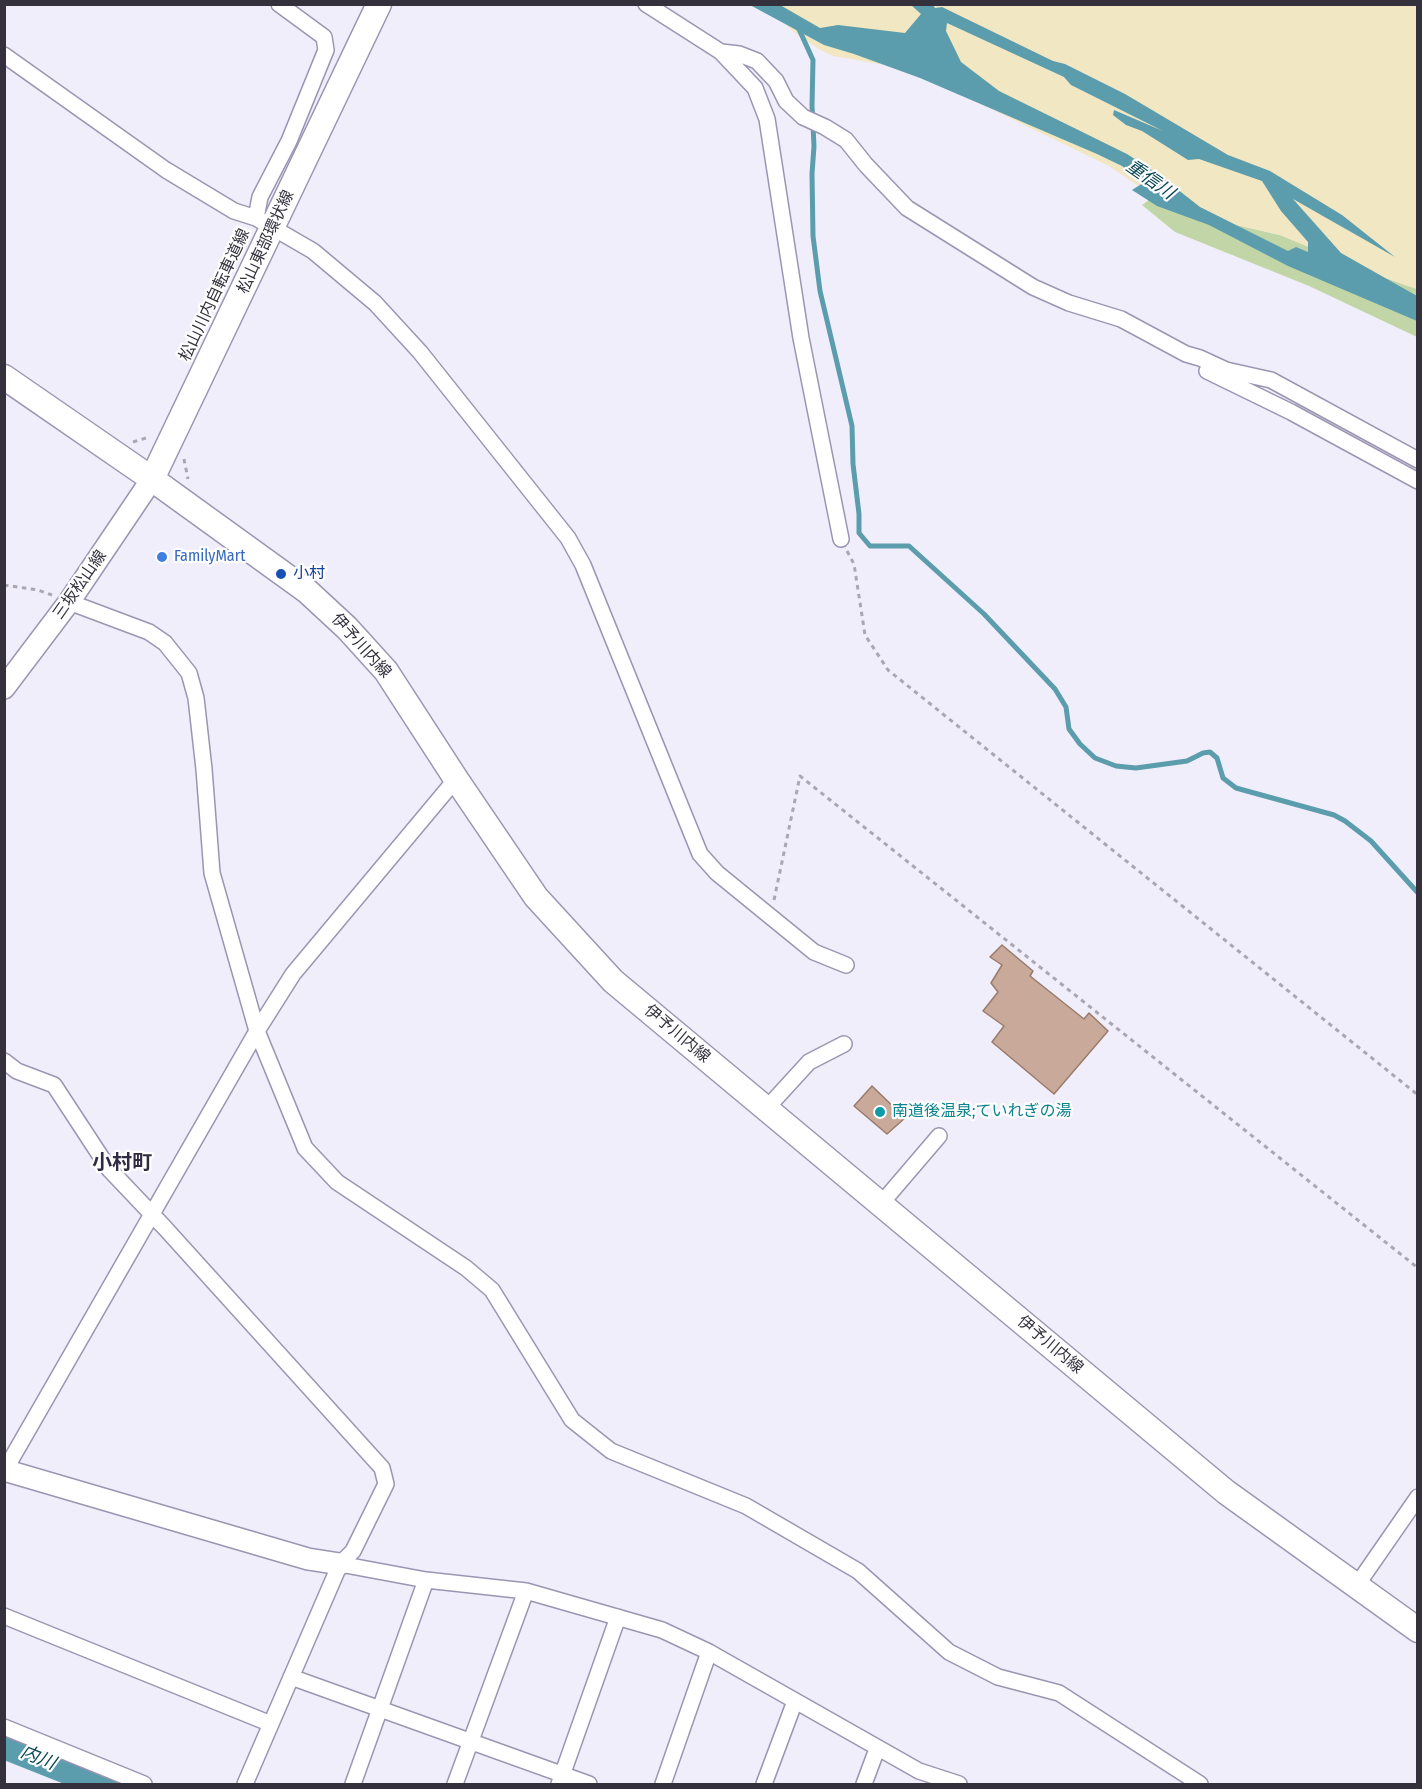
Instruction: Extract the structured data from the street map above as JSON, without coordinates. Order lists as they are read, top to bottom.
{
  "streets": {
    "main road": ["松山東部環状線", "伊予川内線"],
    "street": ["三坂松山線"]
  },
  "crossings": [
    ["松山東部環状線", "三坂松山線"],
    ["松山東部環状線", "伊予川内線"],
    ["三坂松山線", "伊予川内線"]
  ],
  "districts": ["小村町"],
  "water": ["重信川", "内川"],
  "places": ["FamilyMart", "小村", "南道後温泉;ていれぎの湯"]
}
